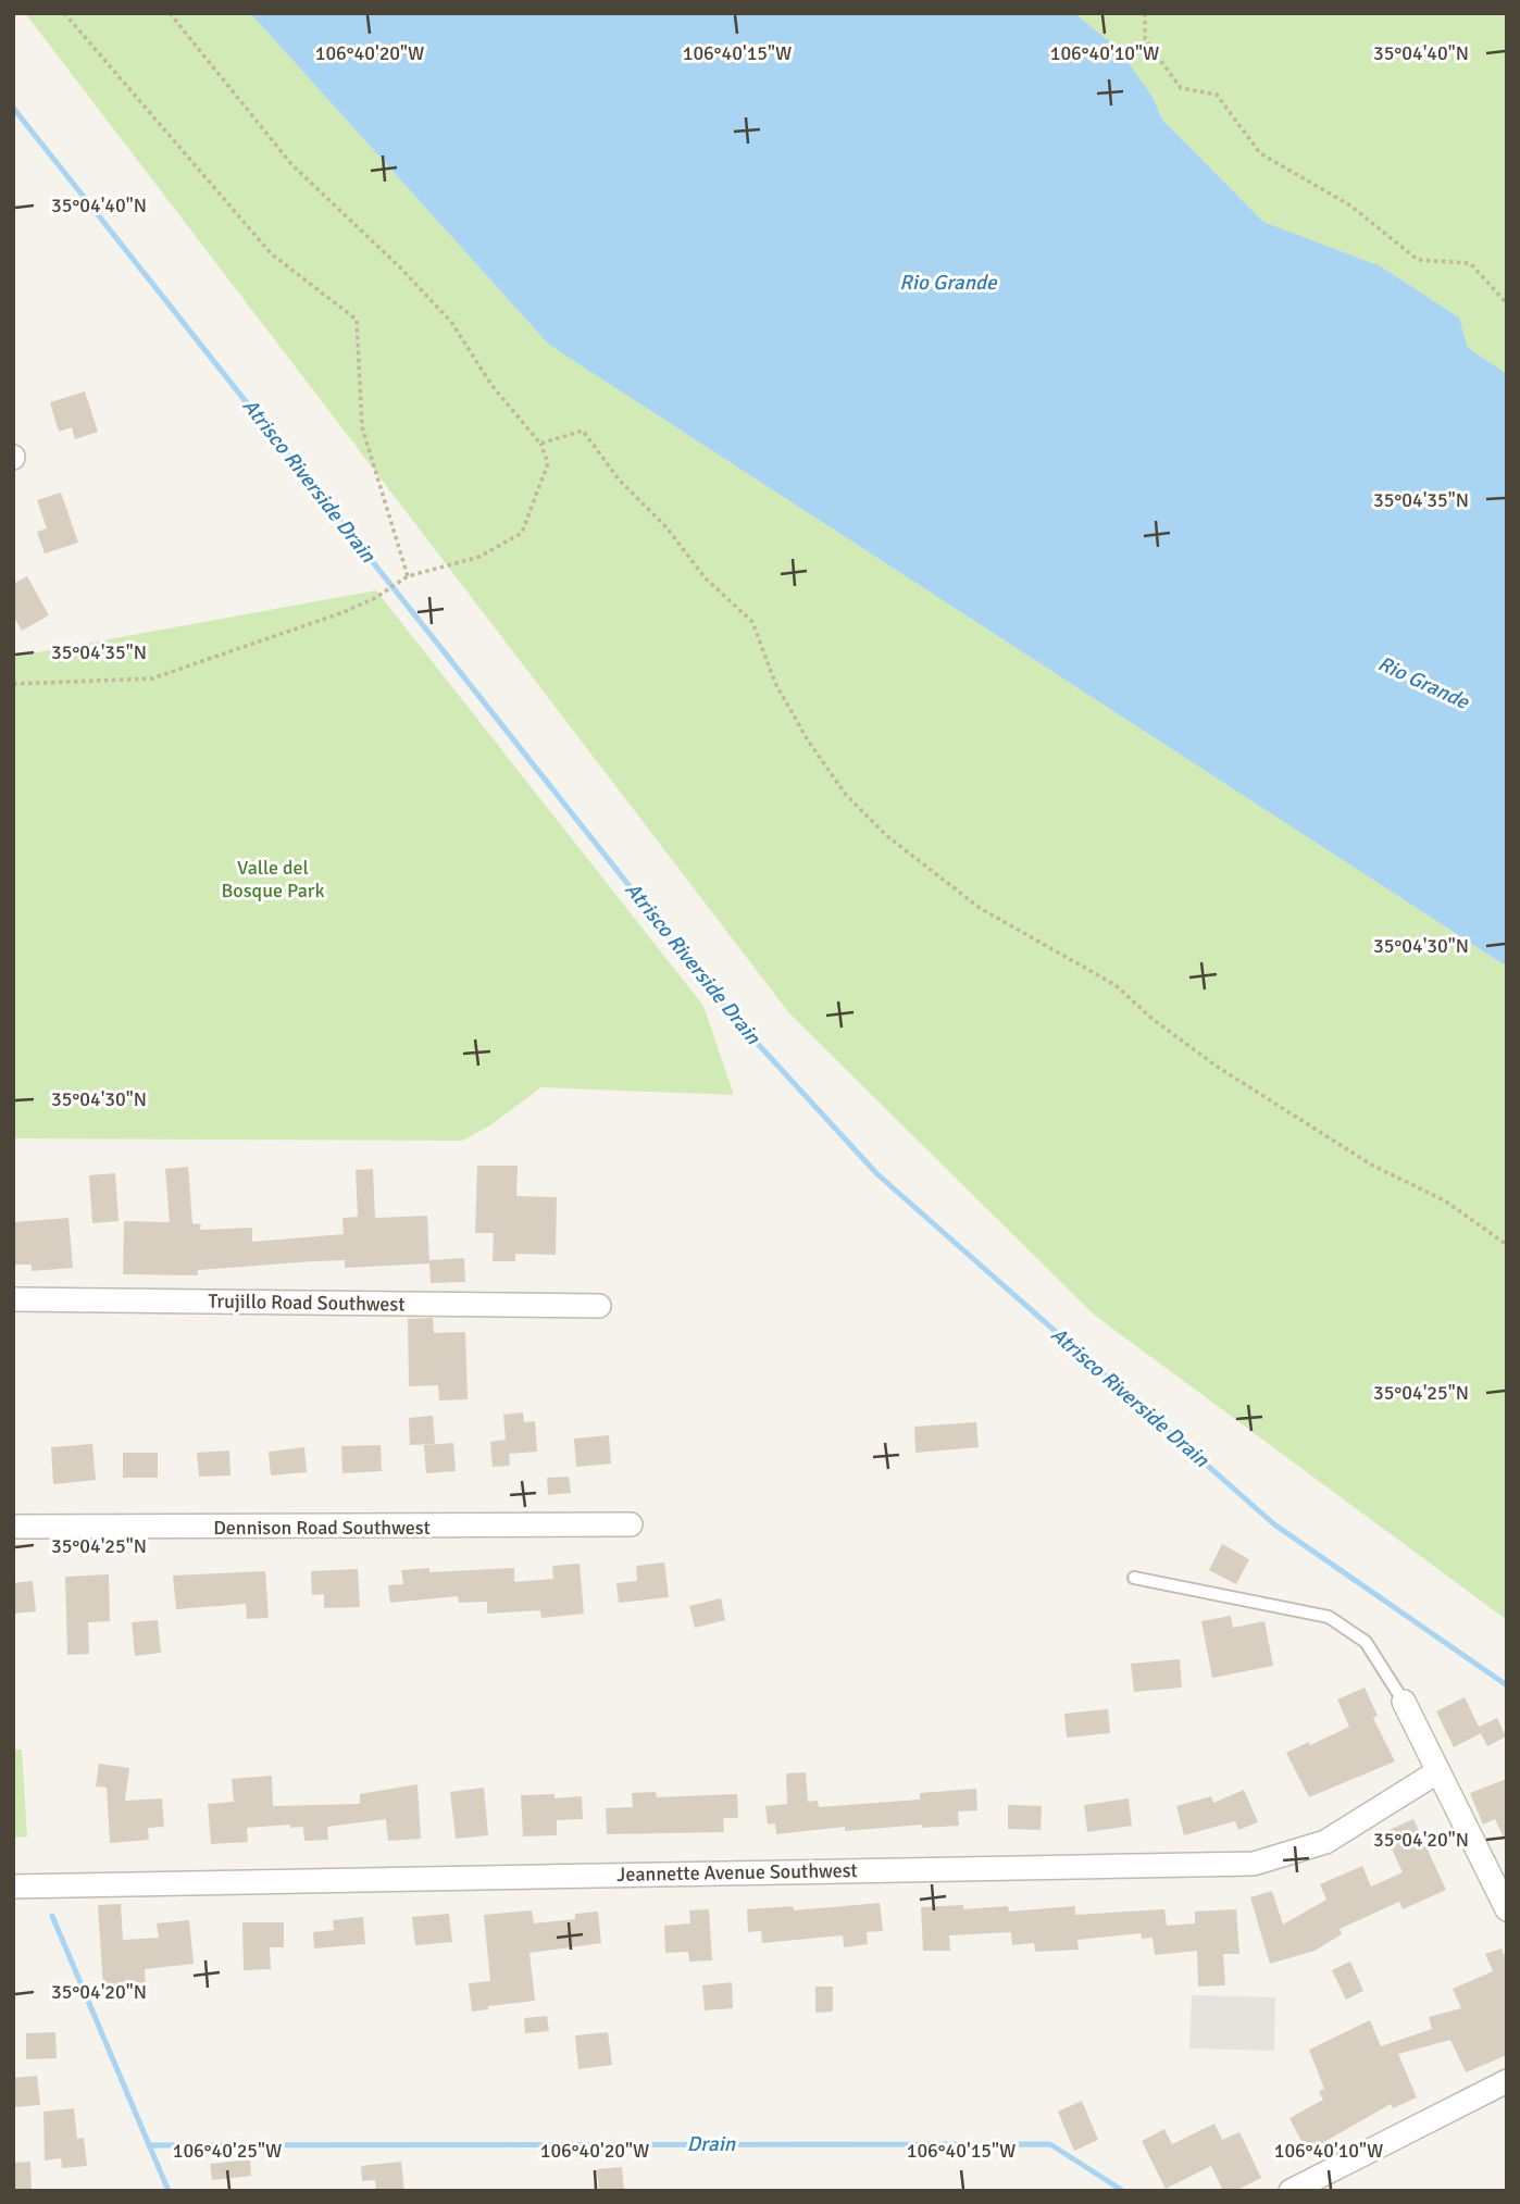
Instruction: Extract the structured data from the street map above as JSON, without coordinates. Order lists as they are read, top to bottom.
{
  "streets": {
    "street": ["Trujillo Road Southwest", "Dennison Road Southwest", "Jeannette Avenue Southwest"]
  },
  "water": ["Rio Grande", "Atrisco Riverside Drain", "Drain"],
  "parks": ["Valle del Bosque Park"],
  "coordinates": [
    "35°04'40\"N",
    "106°40'20\"W",
    "106°40'15\"W",
    "106°40'10\"W",
    "35°04'35\"N",
    "35°04'30\"N",
    "35°04'25\"N",
    "35°04'20\"N",
    "106°40'25\"W"
  ]
}
